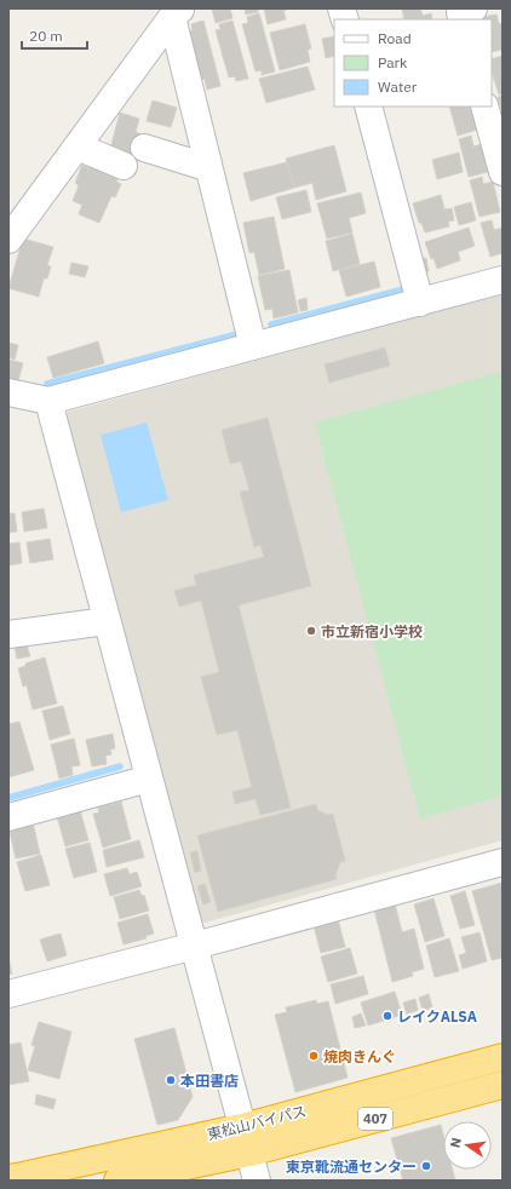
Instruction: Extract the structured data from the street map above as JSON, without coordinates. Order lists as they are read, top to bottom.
{
  "streets": {
    "highway": ["407", "東松山バイパス"]
  },
  "places": [
    "市立新宿小学校",
    "レイクALSA",
    "焼肉きんぐ",
    "本田書店",
    "東京靴流通センター"
  ],
  "legend": ["Road", "Park", "Water"],
  "scale_bar": "20 m",
  "north": "left"
}
